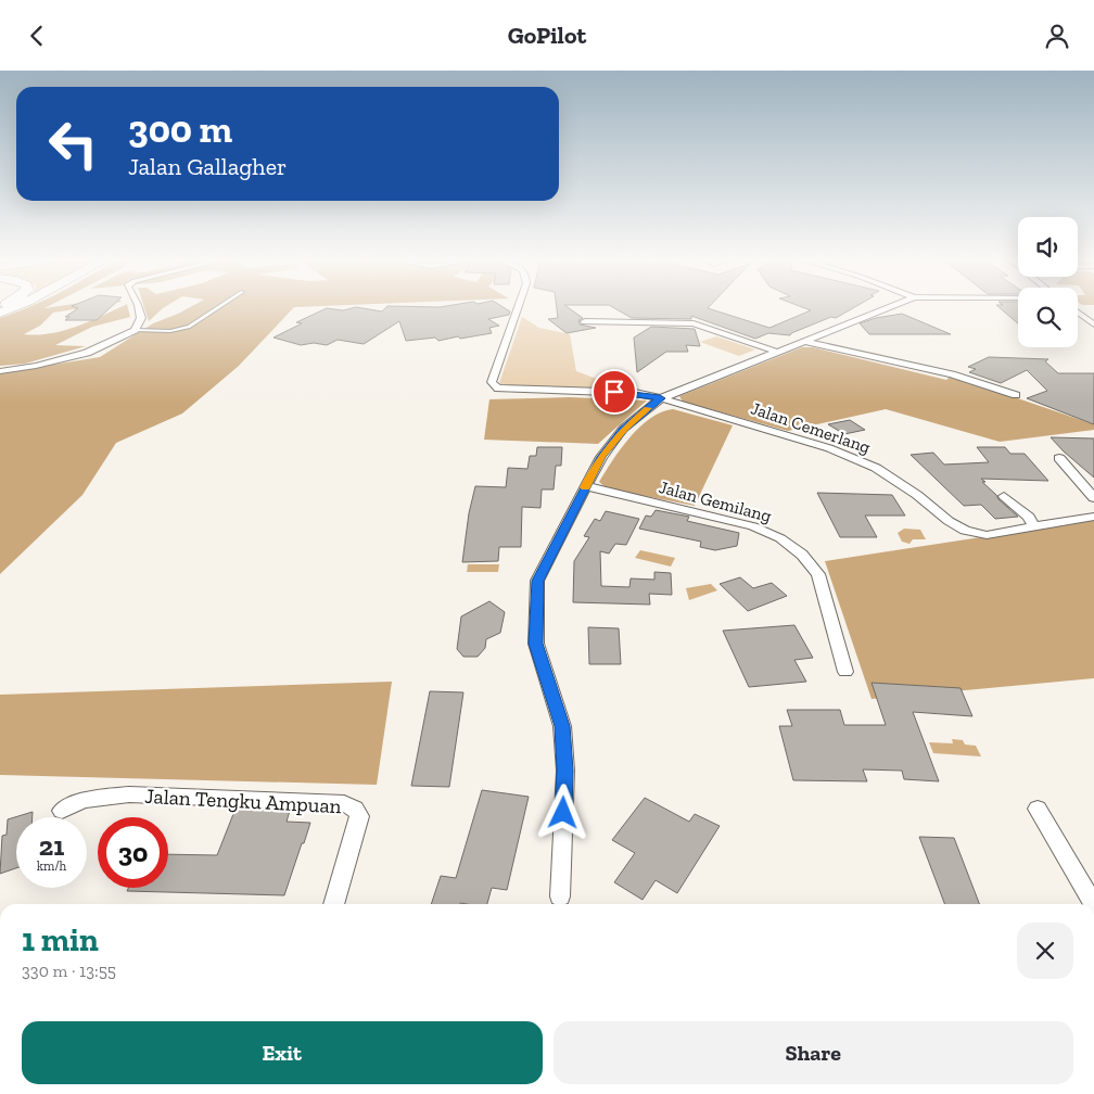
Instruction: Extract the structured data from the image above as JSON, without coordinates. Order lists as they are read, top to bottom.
{
  "streets": {
    "street": ["Jalan Cemerlang", "Jalan Gemilang", "Jalan Tengku Ampuan"]
  },
  "page": {
    "header": "GoPilot",
    "turn": ["300 m", "Jalan Gallagher"],
    "speed": "21 km/h",
    "limit": "30",
    "heading": ["1 min", "330 m · 13:55"],
    "buttons": ["Exit", "Share"]
  }
}
